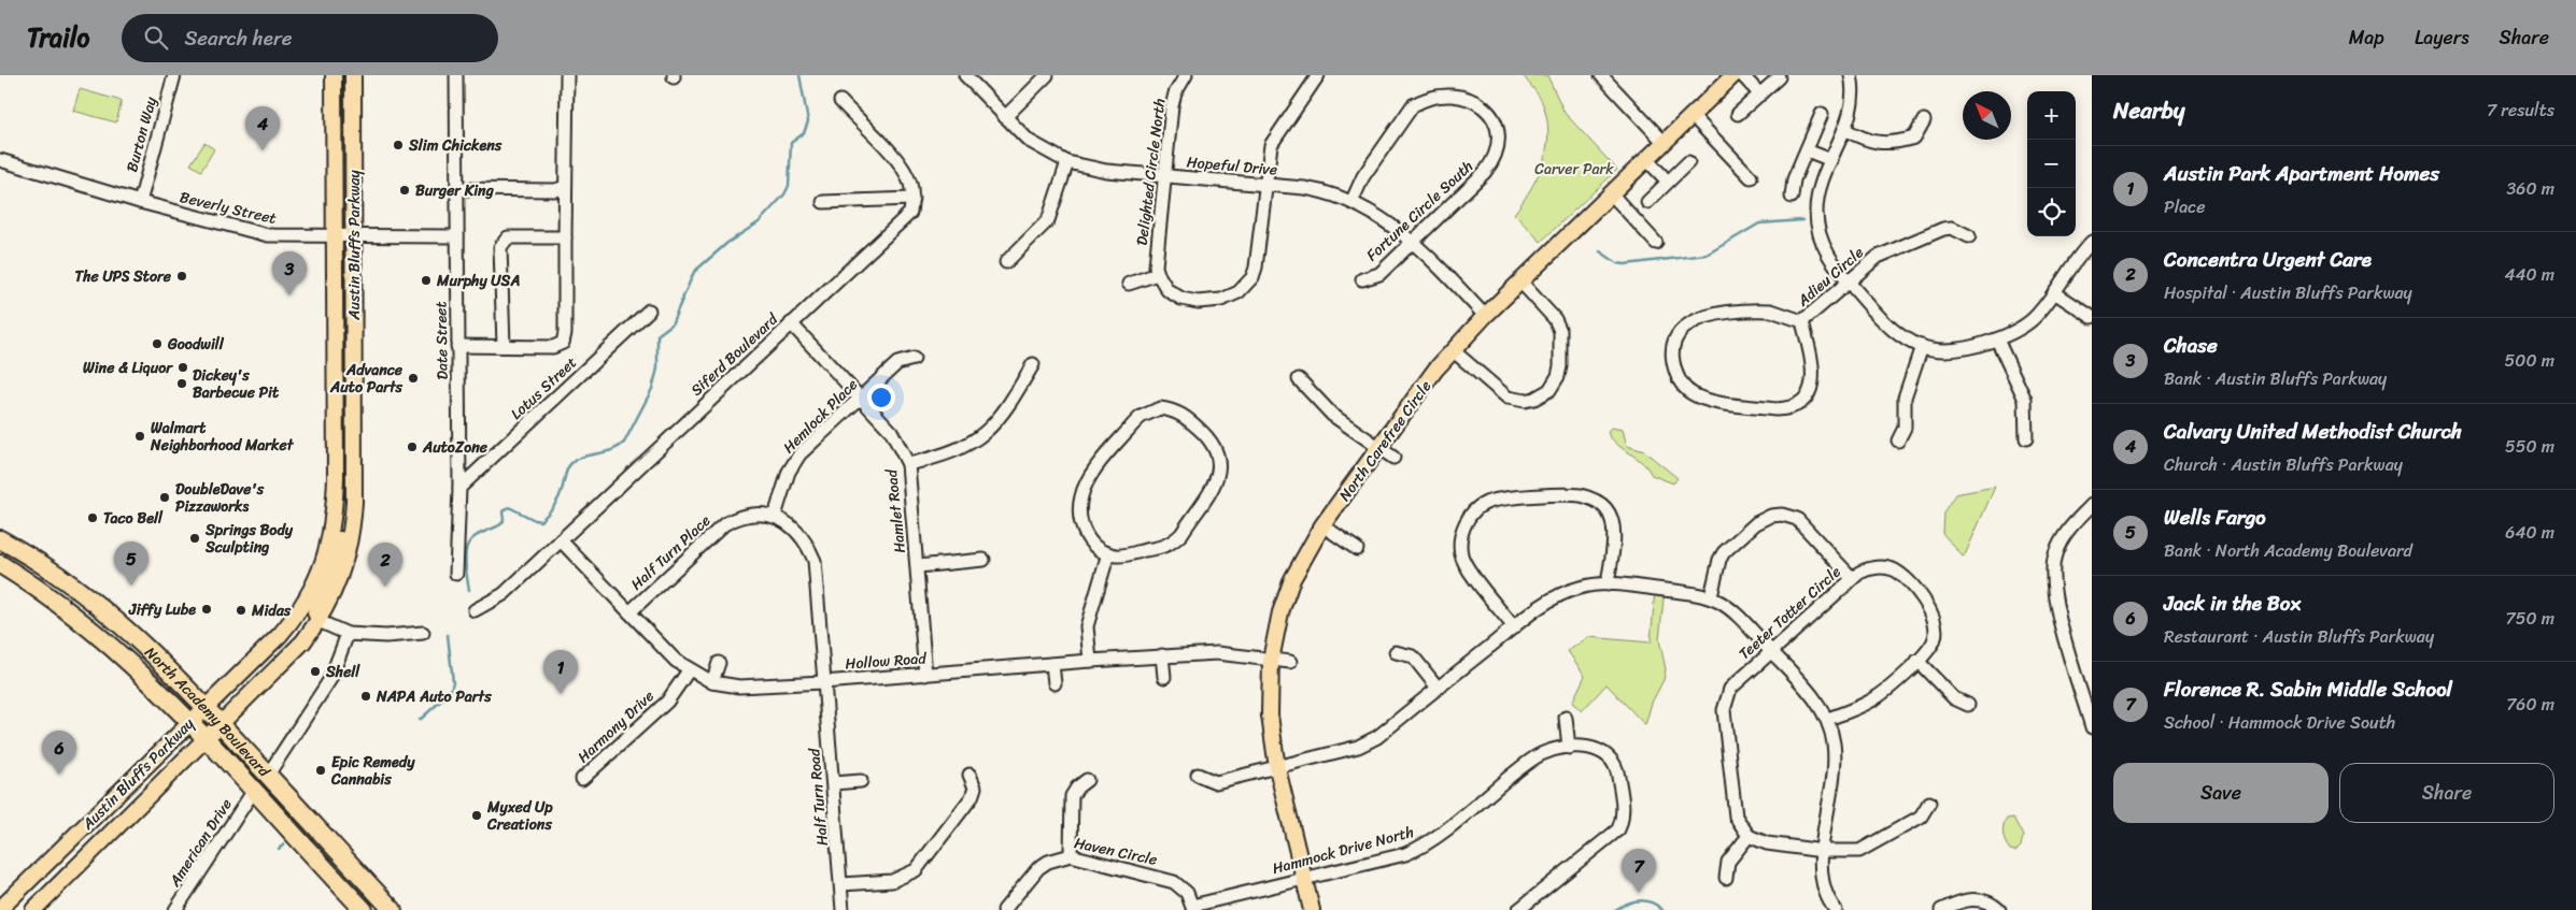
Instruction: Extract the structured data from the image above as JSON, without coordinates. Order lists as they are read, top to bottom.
{
  "streets": {
    "highway": ["North Academy Boulevard"],
    "main road": ["Austin Bluffs Parkway", "North Carefree Circle"],
    "street": [
      "Burton Way",
      "Hopeful Drive",
      "Delighted Circle North",
      "Beverly Street",
      "Fortune Circle South",
      "Adieu Circle",
      "Date Street",
      "Siferd Boulevard",
      "Lotus Street",
      "Hemlock Place",
      "Hamlet Road",
      "Half Turn Place",
      "Teeter Totter Circle",
      "Hollow Road",
      "Harmony Drive",
      "Half Turn Road",
      "American Drive",
      "Hammock Drive North",
      "Haven Circle"
    ]
  },
  "crossings": [
    ["Burton Way", "Beverly Street"],
    ["Hopeful Drive", "Delighted Circle North"],
    ["Hopeful Drive", "Fortune Circle South"],
    ["Hopeful Drive", "North Carefree Circle"],
    ["Beverly Street", "Austin Bluffs Parkway"],
    ["Beverly Street", "Date Street"],
    ["Austin Bluffs Parkway", "North Academy Boulevard"],
    ["Date Street", "Lotus Street"],
    ["Siferd Boulevard", "Hamlet Road"],
    ["Siferd Boulevard", "Hollow Road"],
    ["Hemlock Place", "Hamlet Road"],
    ["Hemlock Place", "Half Turn Place"],
    ["North Carefree Circle", "Hollow Road"],
    ["North Carefree Circle", "Hammock Drive North"],
    ["Hamlet Road", "Hollow Road"],
    ["Half Turn Place", "Hollow Road"],
    ["Hollow Road", "Harmony Drive"],
    ["Hollow Road", "Half Turn Road"],
    ["North Academy Boulevard", "American Drive"],
    ["Hammock Drive North", "Haven Circle"]
  ],
  "parks": ["Carver Park"],
  "places": [
    "Slim Chickens",
    "Burger King",
    "The UPS Store",
    "Murphy USA",
    "Goodwill",
    "Wine & Liquor",
    "Advance Auto Parts",
    "Dickey's Barbecue Pit",
    "Walmart Neighborhood Market",
    "AutoZone",
    "DoubleDave's Pizzaworks",
    "Taco Bell",
    "Springs Body Sculpting",
    "Jiffy Lube",
    "Midas",
    "Shell",
    "NAPA Auto Parts",
    "Epic Remedy Cannabis",
    "Myxed Up Creations"
  ],
  "north": "top left",
  "page": {
    "header": "Trailo",
    "search": "Search here",
    "nav": ["Map", "Layers", "Share"],
    "heading": ["Nearby", "7 results"],
    "map_buttons": ["+", "−"],
    "pins": [
      "4",
      "3",
      "5",
      "2",
      "1",
      "6",
      "7"
    ],
    "list": [
      {
        "mark": "1",
        "name": "Austin Park Apartment Homes",
        "note": "Place",
        "value": "360 m"
      },
      {
        "mark": "2",
        "name": "Concentra Urgent Care",
        "note": "Hospital · Austin Bluffs Parkway",
        "value": "440 m"
      },
      {
        "mark": "3",
        "name": "Chase",
        "note": "Bank · Austin Bluffs Parkway",
        "value": "500 m"
      },
      {
        "mark": "4",
        "name": "Calvary United Methodist Church",
        "note": "Church · Austin Bluffs Parkway",
        "value": "550 m"
      },
      {
        "mark": "5",
        "name": "Wells Fargo",
        "note": "Bank · North Academy Boulevard",
        "value": "640 m"
      },
      {
        "mark": "6",
        "name": "Jack in the Box",
        "note": "Restaurant · Austin Bluffs Parkway",
        "value": "750 m"
      },
      {
        "mark": "7",
        "name": "Florence R. Sabin Middle School",
        "note": "School · Hammock Drive South",
        "value": "760 m"
      }
    ],
    "buttons": ["Save", "Share"]
  }
}
